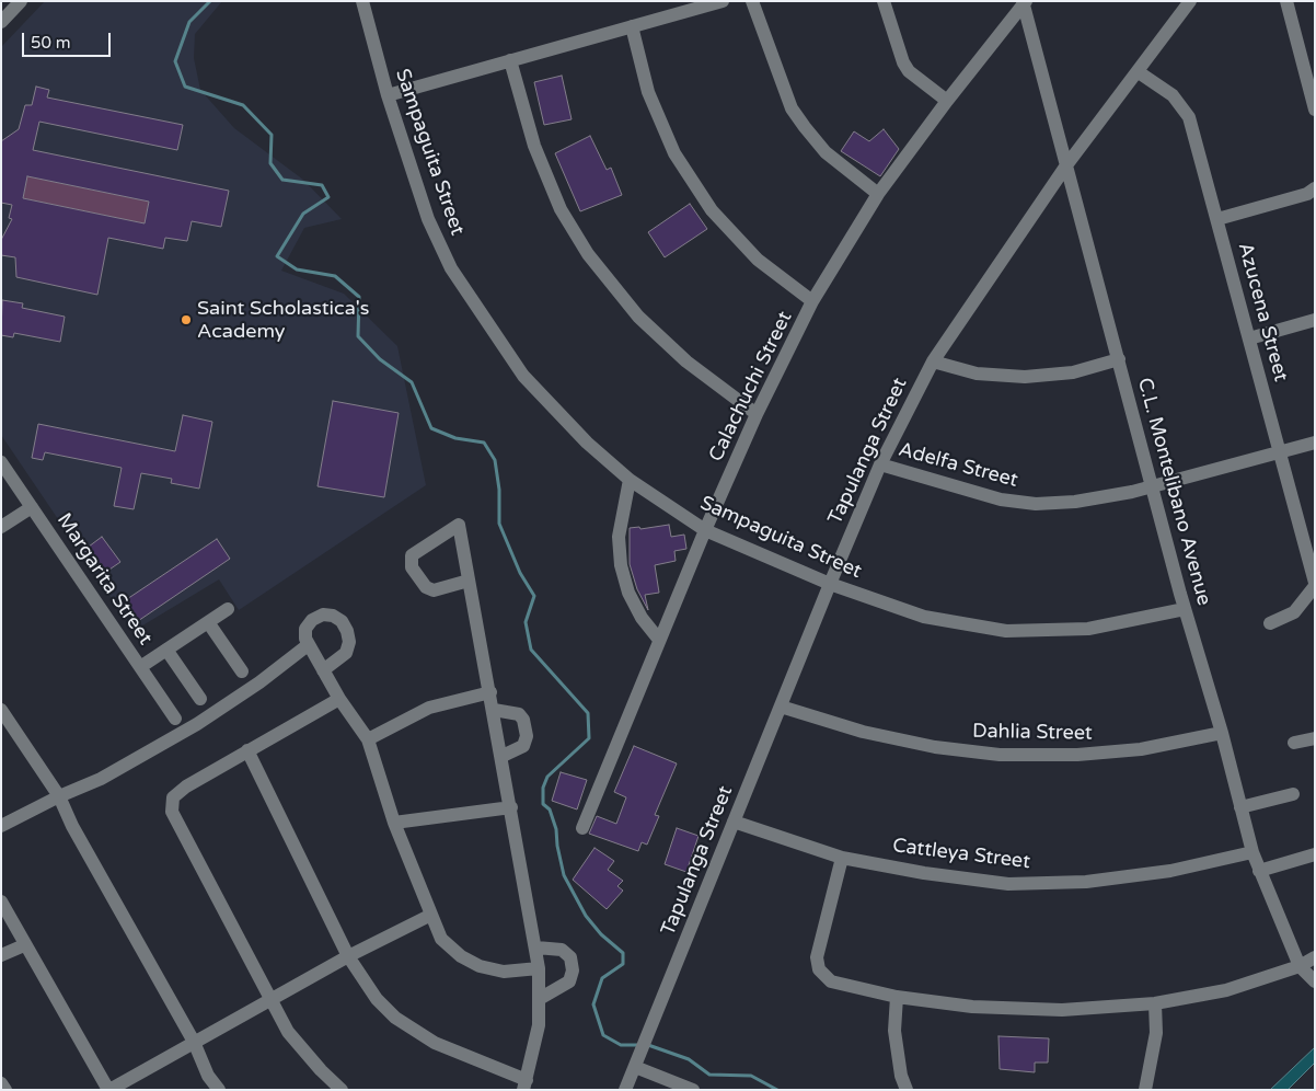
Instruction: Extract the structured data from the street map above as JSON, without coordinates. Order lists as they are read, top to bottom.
{
  "streets": {
    "street": [
      "Sampaguita Street",
      "Azucena Street",
      "Calachuchi Street",
      "Tapulanga Street",
      "Adelfa Street",
      "C.L. Montelibano Avenue",
      "Margarita Street",
      "Dahlia Street",
      "Cattleya Street"
    ]
  },
  "crossings": [
    ["Sampaguita Street", "Calachuchi Street"],
    ["Sampaguita Street", "Tapulanga Street"],
    ["Sampaguita Street", "C.L. Montelibano Avenue"],
    ["Azucena Street", "Tapulanga Street"],
    ["Azucena Street", "Adelfa Street"],
    ["Calachuchi Street", "C.L. Montelibano Avenue"],
    ["Tapulanga Street", "Adelfa Street"],
    ["Tapulanga Street", "C.L. Montelibano Avenue"],
    ["Tapulanga Street", "Dahlia Street"],
    ["Tapulanga Street", "Cattleya Street"],
    ["Adelfa Street", "C.L. Montelibano Avenue"],
    ["C.L. Montelibano Avenue", "Dahlia Street"],
    ["C.L. Montelibano Avenue", "Cattleya Street"]
  ],
  "places": ["Saint Scholastica's Academy"],
  "scale_bar": "50 m"
}
